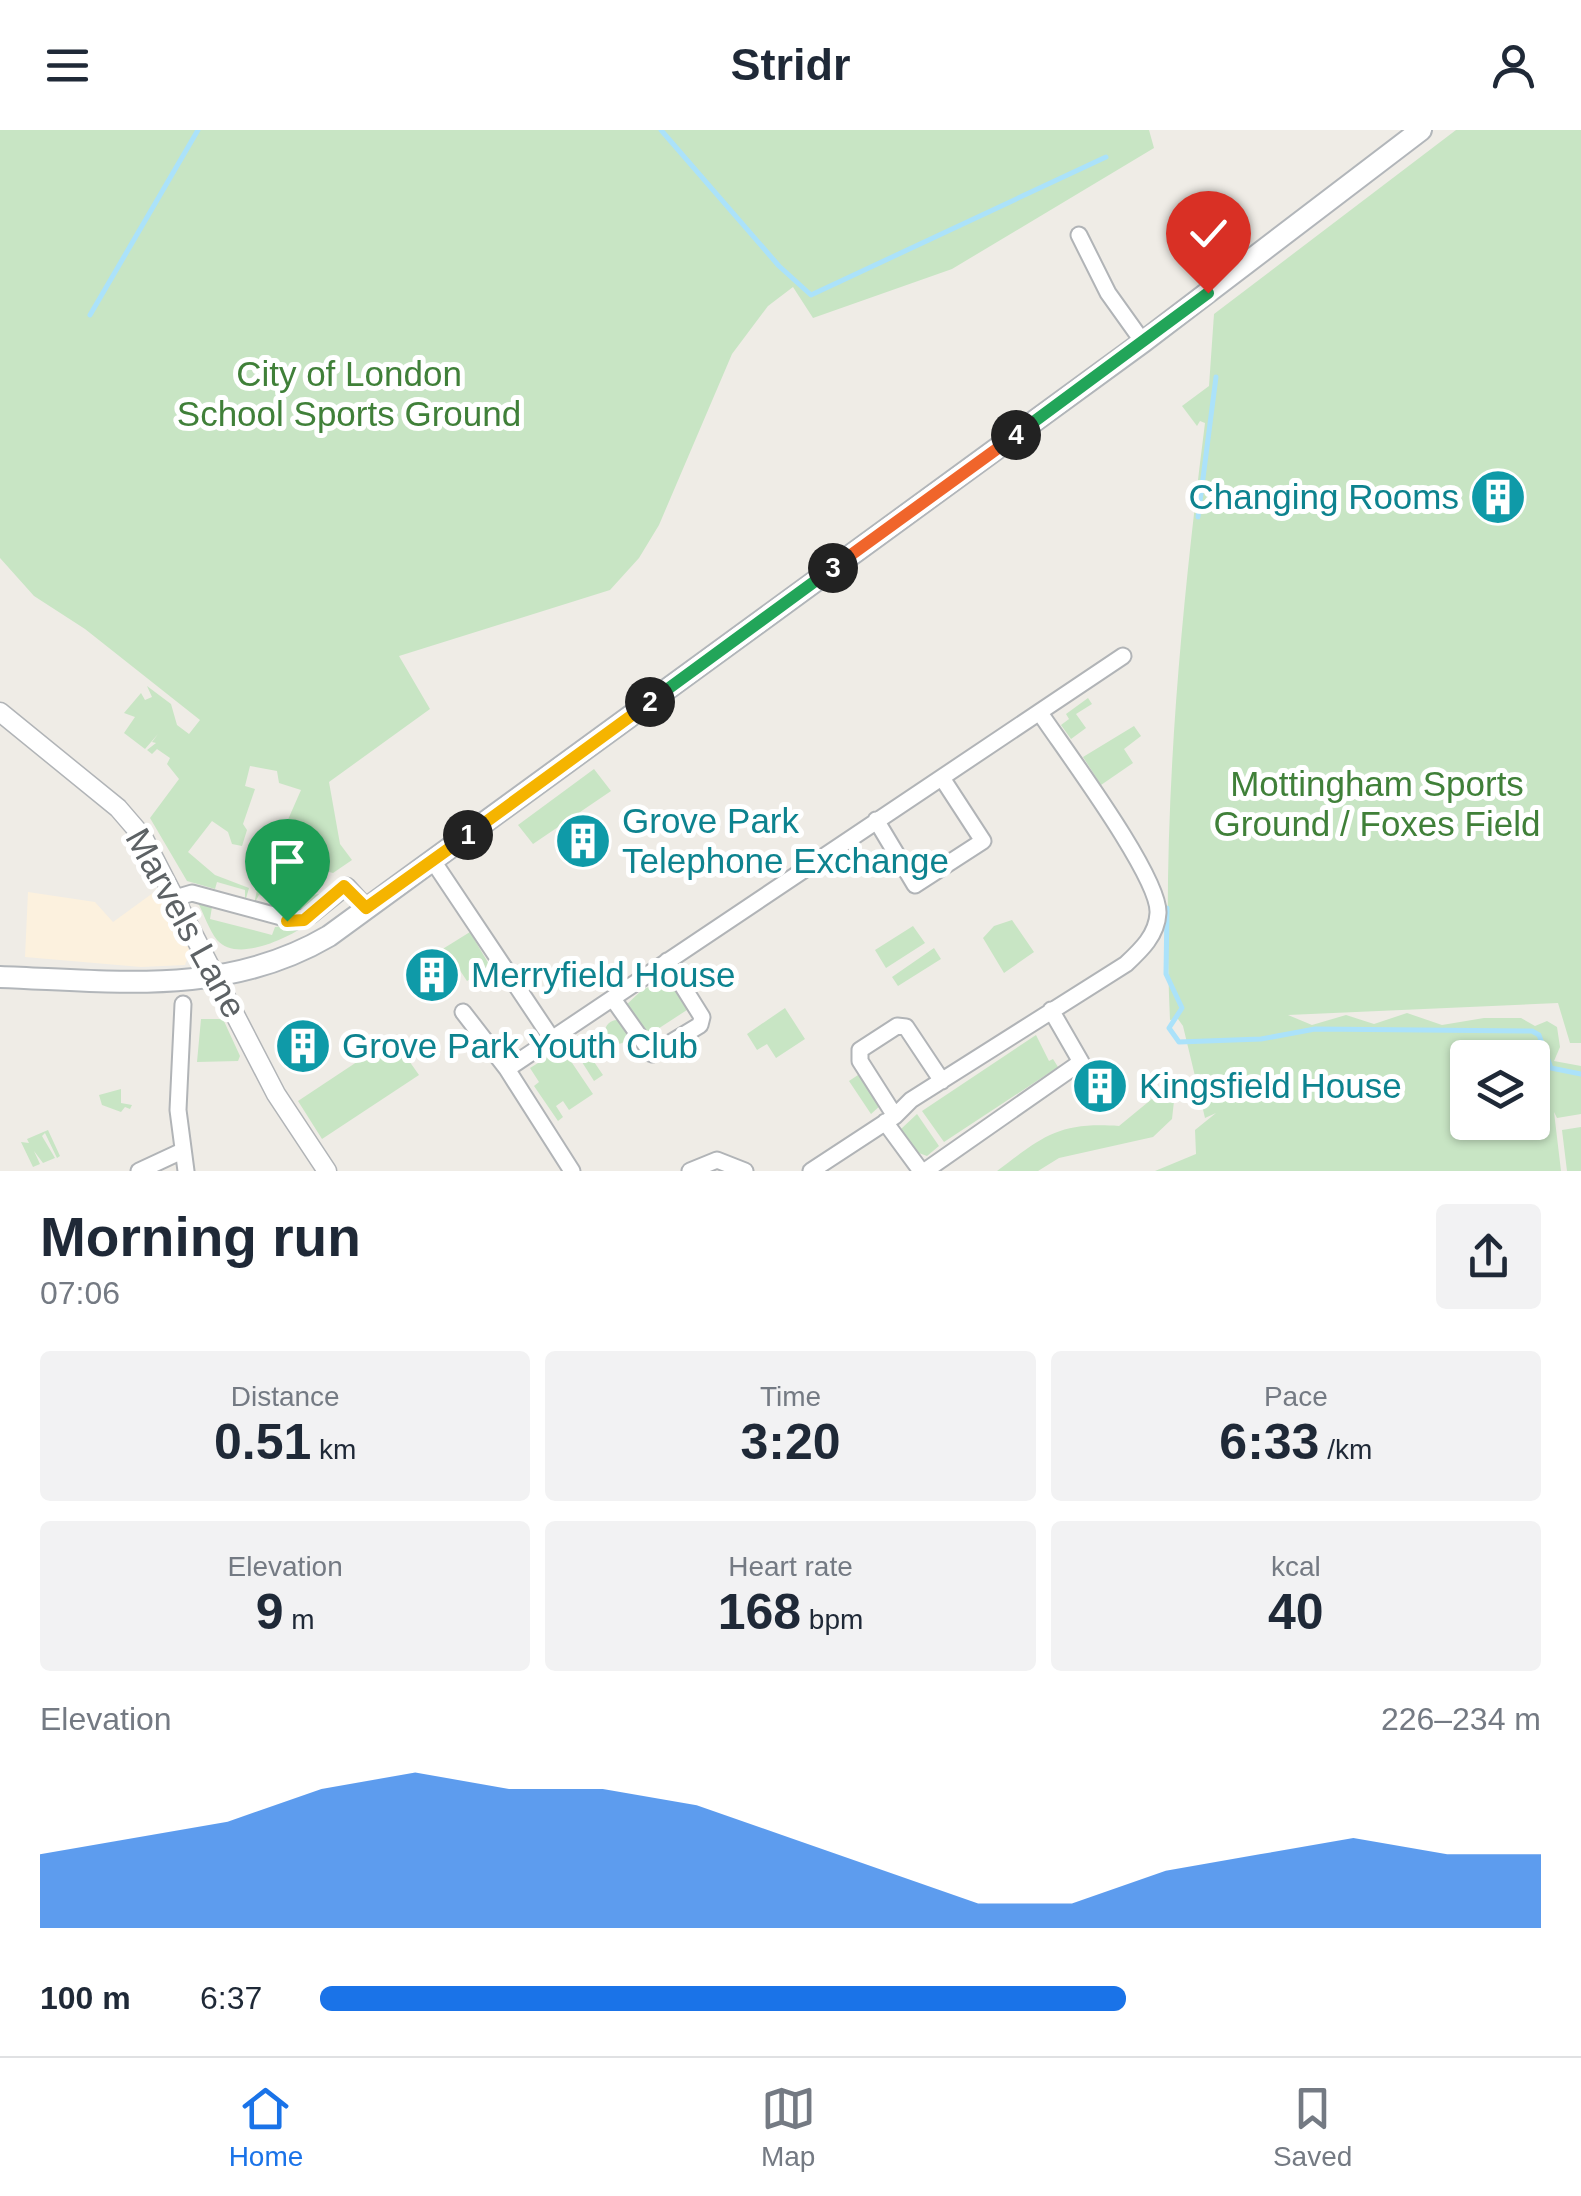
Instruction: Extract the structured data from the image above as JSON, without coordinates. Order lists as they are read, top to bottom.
{
  "streets": {
    "street": ["Marvels Lane"]
  },
  "parks": ["City of London School Sports Ground", "Mottingham Sports Ground / Foxes Field"],
  "places": {
    "building": [
      "Changing Rooms",
      "Grove Park Telephone Exchange",
      "Merryfield House",
      "Grove Park Youth Club",
      "Kingsfield House"
    ]
  },
  "page": {
    "header": "Stridr",
    "pins": [
      "4",
      "3",
      "2",
      "1"
    ],
    "heading": ["Morning run", "07:06"],
    "stats": [
      ["Distance", "0.51 km"],
      ["Time", "3:20"],
      ["Pace", "6:33 /km"],
      ["Elevation", "9 m"],
      ["Heart rate", "168 bpm"],
      ["kcal", "40"]
    ],
    "chart": ["Elevation", "226–234 m"],
    "list": [
      {
        "name": "100 m",
        "note": "6:37"
      }
    ],
    "tabs": ["Home", "Map", "Saved"]
  }
}
